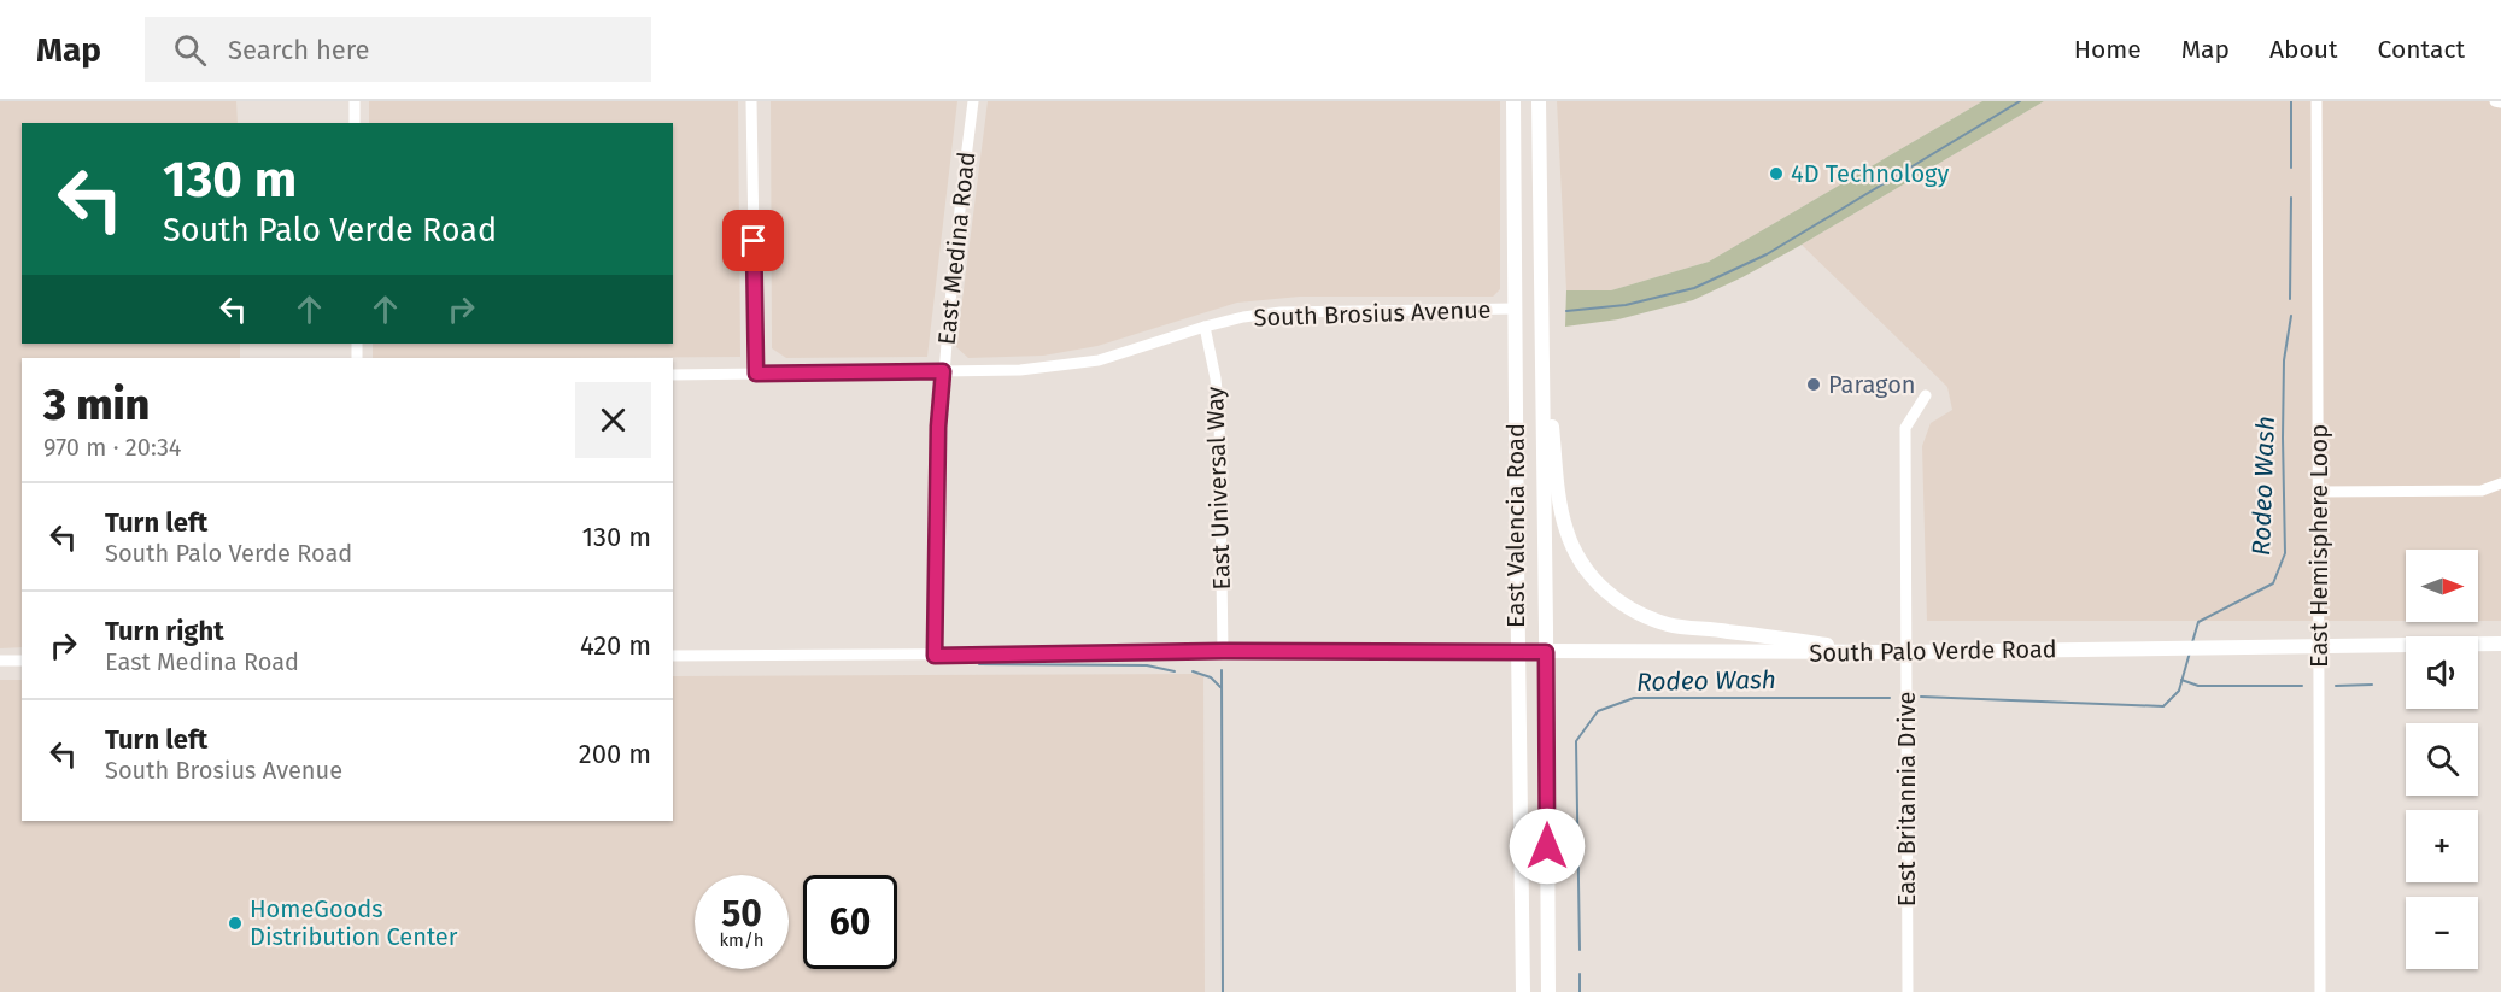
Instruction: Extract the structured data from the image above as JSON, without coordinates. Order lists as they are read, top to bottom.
{
  "streets": {
    "main road": ["East Valencia Road", "South Palo Verde Road"],
    "street": [
      "East Medina Road",
      "South Brosius Avenue",
      "East Universal Way",
      "East Hemisphere Loop",
      "East Britannia Drive"
    ]
  },
  "crossings": [
    ["East Medina Road", "South Brosius Avenue"],
    ["East Medina Road", "South Palo Verde Road"],
    ["South Brosius Avenue", "East Universal Way"],
    ["South Brosius Avenue", "East Valencia Road"],
    ["East Universal Way", "South Palo Verde Road"],
    ["East Valencia Road", "South Palo Verde Road"],
    ["East Hemisphere Loop", "South Palo Verde Road"],
    ["South Palo Verde Road", "East Britannia Drive"]
  ],
  "water": ["Rodeo Wash"],
  "places": ["4D Technology", "Paragon", "HomeGoods Distribution Center"],
  "north": "right",
  "page": {
    "header": "Map",
    "search": "Search here",
    "nav": [
      "Home",
      "Map",
      "About",
      "Contact"
    ],
    "turn": ["130 m", "South Palo Verde Road"],
    "heading": ["3 min", "970 m · 20:34"],
    "list": [
      {
        "name": "Turn left",
        "note": "South Palo Verde Road",
        "value": "130 m"
      },
      {
        "name": "Turn right",
        "note": "East Medina Road",
        "value": "420 m"
      },
      {
        "name": "Turn left",
        "note": "South Brosius Avenue",
        "value": "200 m"
      }
    ],
    "map_buttons": ["+", "−"],
    "speed": "50 km/h",
    "limit": "60"
  }
}
